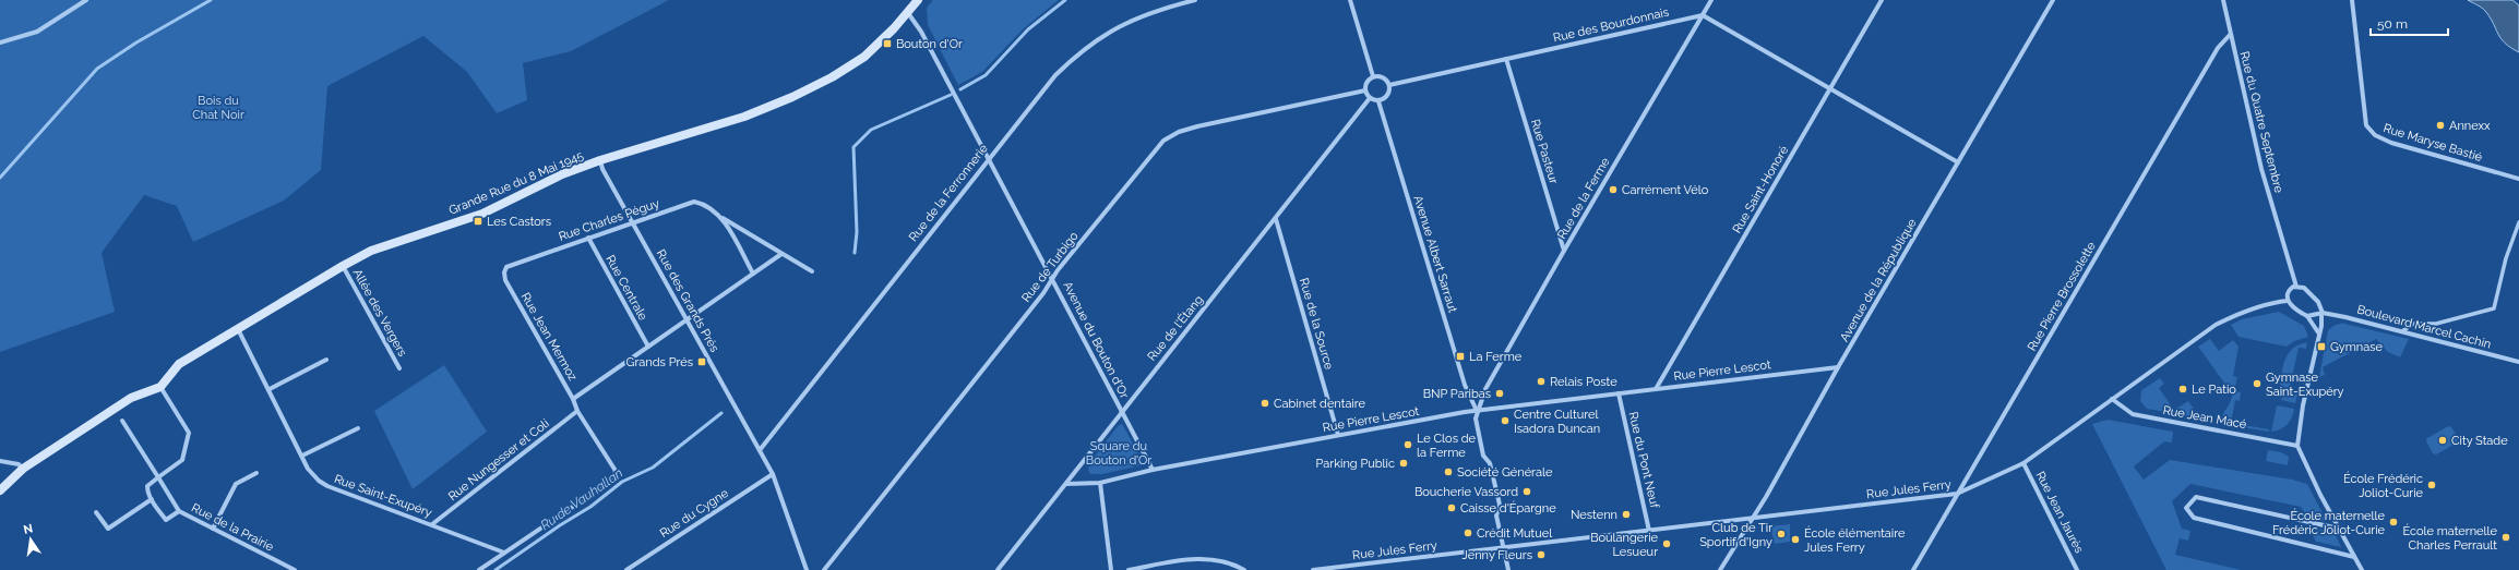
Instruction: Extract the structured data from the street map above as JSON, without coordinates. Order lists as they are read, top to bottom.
{
  "streets": {
    "main road": ["Grande Rue du 8 Mai 1945"],
    "street": [
      "Rue des Bourdonnais",
      "Rue du Quatre Septembre",
      "Rue Maryse Bastié",
      "Rue Pasteur",
      "Rue Saint-Honoré",
      "Rue de la Ferronnerie",
      "Rue de la Ferme",
      "Rue Charles Péguy",
      "Avenue Albert Sarraut",
      "Rue de Turbigo",
      "Avenue de la République",
      "Rue Centrale",
      "Rue Pierre Brossolette",
      "Rue des Grands Prés",
      "Allée des Vergers",
      "Rue de la Source",
      "Boulevard Marcel Cachin",
      "Rue de l'Étang",
      "Rue Jean Mermoz",
      "Avenue du Bouton d'Or",
      "Rue Pierre Lescot",
      "Rue Jean Macé",
      "Rue Nungesser et Coli",
      "Rue du Pont Neuf",
      "Rue Jules Ferry",
      "Rue Saint-Exupéry",
      "Rue Jean Jaurès",
      "Rue du Cygne",
      "Rue de la Prairie"
    ]
  },
  "crossings": [
    ["Rue des Bourdonnais", "Rue Pasteur"],
    ["Rue des Bourdonnais", "Rue de la Ferme"],
    ["Rue des Bourdonnais", "Avenue Albert Sarraut"],
    ["Rue des Bourdonnais", "Rue de Turbigo"],
    ["Rue des Bourdonnais", "Rue de l'Étang"],
    ["Rue du Quatre Septembre", "Rue Pierre Brossolette"],
    ["Rue Pasteur", "Rue de la Ferme"],
    ["Grande Rue du 8 Mai 1945", "Rue des Grands Prés"],
    ["Grande Rue du 8 Mai 1945", "Allée des Vergers"],
    ["Grande Rue du 8 Mai 1945", "Avenue du Bouton d'Or"],
    ["Grande Rue du 8 Mai 1945", "Rue Saint-Exupéry"],
    ["Rue Saint-Honoré", "Rue Pierre Lescot"],
    ["Rue de la Ferronnerie", "Rue des Grands Prés"],
    ["Rue de la Ferronnerie", "Avenue du Bouton d'Or"],
    ["Rue de la Ferme", "Avenue Albert Sarraut"],
    ["Rue de la Ferme", "Rue Pierre Lescot"],
    ["Rue Charles Péguy", "Rue Centrale"],
    ["Rue Charles Péguy", "Rue des Grands Prés"],
    ["Rue Charles Péguy", "Rue Jean Mermoz"],
    ["Avenue Albert Sarraut", "Rue de Turbigo"],
    ["Avenue Albert Sarraut", "Rue de l'Étang"],
    ["Avenue Albert Sarraut", "Rue Pierre Lescot"],
    ["Rue de Turbigo", "Rue de l'Étang"],
    ["Rue de Turbigo", "Avenue du Bouton d'Or"],
    ["Avenue de la République", "Rue Pierre Lescot"],
    ["Avenue de la République", "Rue Jules Ferry"],
    ["Rue Pierre Brossolette", "Rue Jules Ferry"],
    ["Rue des Grands Prés", "Rue du Cygne"],
    ["Rue de la Source", "Rue de l'Étang"],
    ["Rue de la Source", "Rue Pierre Lescot"],
    ["Rue de l'Étang", "Avenue du Bouton d'Or"],
    ["Rue de l'Étang", "Rue Pierre Lescot"],
    ["Rue Jean Mermoz", "Rue Nungesser et Coli"],
    ["Rue Jean Mermoz", "Rue Saint-Exupéry"],
    ["Avenue du Bouton d'Or", "Rue Pierre Lescot"],
    ["Rue Pierre Lescot", "Rue du Pont Neuf"],
    ["Rue Jean Macé", "Rue Jules Ferry"],
    ["Rue Nungesser et Coli", "Rue Saint-Exupéry"],
    ["Rue du Pont Neuf", "Rue Jules Ferry"],
    ["Rue Jules Ferry", "Rue Jean Jaurès"]
  ],
  "water": ["Ru de Vauhallan"],
  "parks": ["Bois du Chat Noir", "Square du Bouton d’Or"],
  "places": {
    "transit": [
      "Bouton d'Or",
      "Les Castors",
      "Gymnase",
      "La Ferme",
      "Grands Prés"
    ],
    "other": [
      "Annexx",
      "Carrément Vélo",
      "Relais Poste",
      "Gymnase Saint-Exupéry",
      "Le Patio",
      "BNP Paribas",
      "Cabinet dentaire",
      "Centre Culturel Isadora Duncan",
      "City Stade",
      "Le Clos de la Ferme",
      "Parking Public",
      "Société Générale",
      "École Frédéric Joliot-Curie",
      "Boucherie Vassord",
      "Caisse d'Épargne",
      "Nestenn",
      "École maternelle Frédéric Joliot-Curie",
      "Crédit Mutuel",
      "Club de Tir Sportif d'Igny",
      "École maternelle Charles Perrault",
      "École élémentaire Jules Ferry",
      "Boulangerie Lesueur",
      "Jenny Fleurs"
    ]
  },
  "scale_bar": "50 m",
  "north": "top"
}
